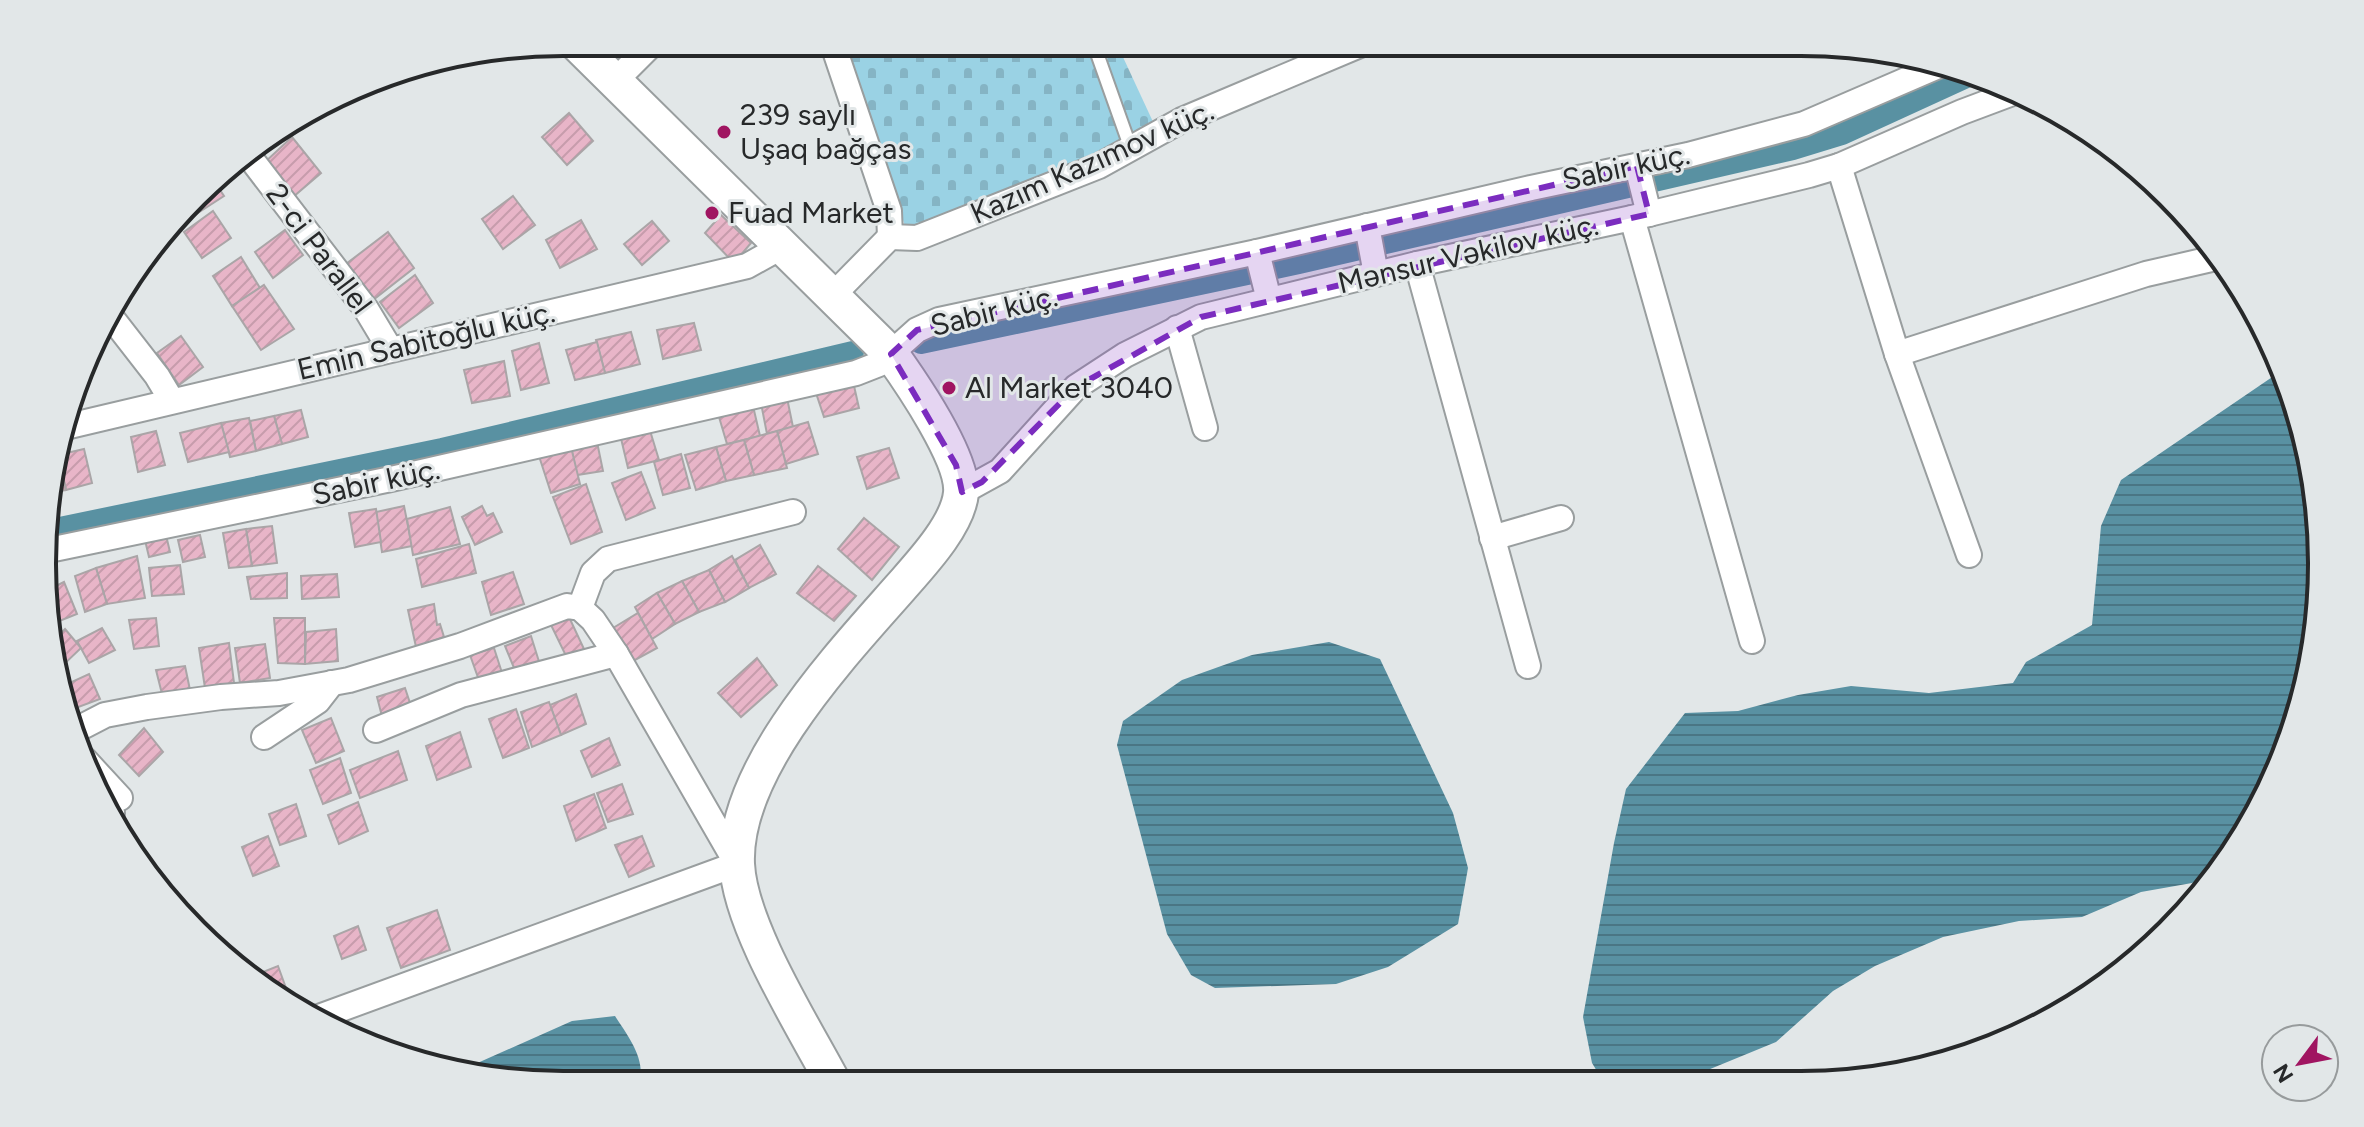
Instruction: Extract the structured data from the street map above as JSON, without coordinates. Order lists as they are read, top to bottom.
{
  "streets": {
    "street": [
      "Kazım Kazımov küç.",
      "Sabir küç.",
      "2-ci Parallel",
      "Mənsur Vəkilov küç.",
      "Emin Sabitoğlu küç."
    ]
  },
  "crossings": [
    ["2-ci Parallel", "Emin Sabitoğlu küç."]
  ],
  "places": ["239 saylı Uşaq bağças", "Fuad Market", "Al Market 3040"],
  "north": "bottom left"
}
